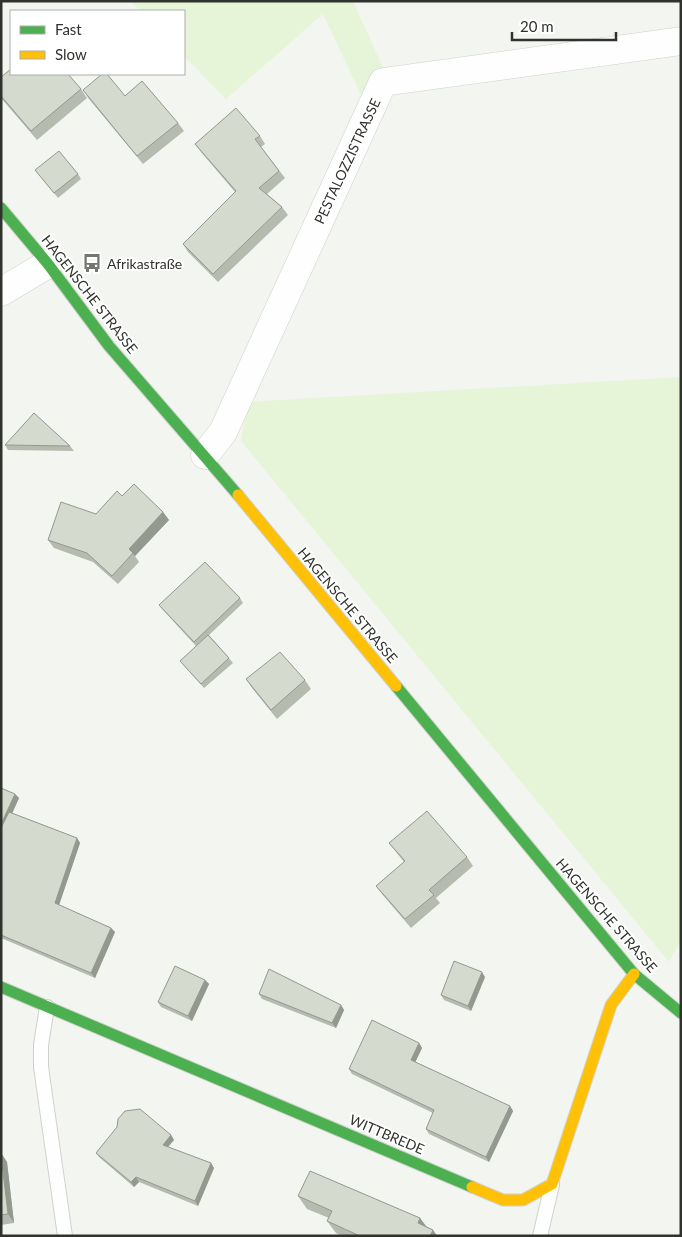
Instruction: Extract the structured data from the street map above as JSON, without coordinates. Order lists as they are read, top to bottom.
{
  "streets": {
    "street": ["PESTALOZZISTRASSE", "HAGENSCHE STRASSE", "WITTBREDE"]
  },
  "crossings": [
    ["PESTALOZZISTRASSE", "HAGENSCHE STRASSE"]
  ],
  "places": {
    "bus stop": ["Afrikastraße"]
  },
  "legend": ["Fast", "Slow"],
  "scale_bar": "20 m"
}
